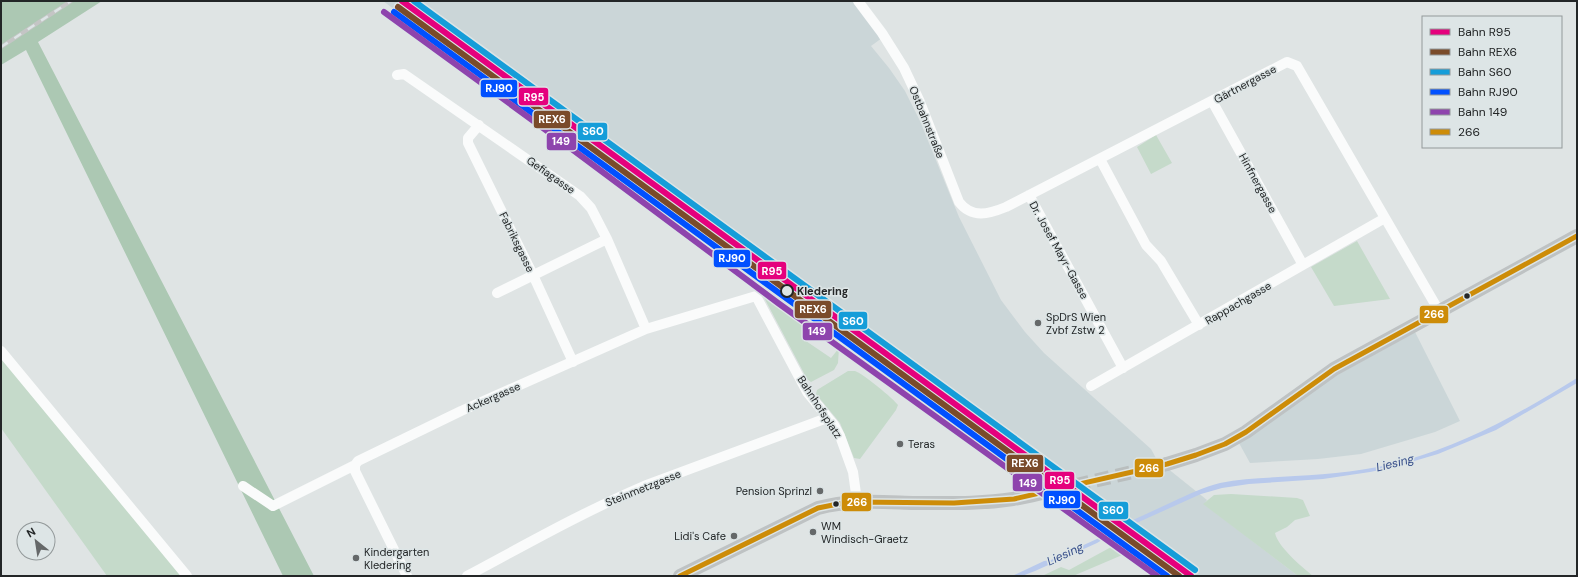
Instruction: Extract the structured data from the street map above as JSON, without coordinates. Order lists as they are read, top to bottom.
{
  "streets": {
    "street": [
      "Gärtnergasse",
      "Ostbahnstraße",
      "Gefiagasse",
      "Hinfnergasse",
      "Fabriksgasse",
      "Dr. Josef Mayr-Gasse",
      "Rappachgasse",
      "Ackergasse",
      "Bahnhofsplatz",
      "Steinmetzgasse"
    ]
  },
  "crossings": [
    ["Gärtnergasse", "Ostbahnstraße"],
    ["Gärtnergasse", "Hinfnergasse"],
    ["Gärtnergasse", "Dr. Josef Mayr-Gasse"],
    ["Gärtnergasse", "Rappachgasse"],
    ["Gefiagasse", "Fabriksgasse"],
    ["Gefiagasse", "Ackergasse"],
    ["Hinfnergasse", "Rappachgasse"],
    ["Fabriksgasse", "Ackergasse"],
    ["Dr. Josef Mayr-Gasse", "Rappachgasse"],
    ["Ackergasse", "Bahnhofsplatz"],
    ["Bahnhofsplatz", "Steinmetzgasse"]
  ],
  "water": ["Liesing"],
  "places": [
    "Kledering",
    "SpDrS Wien Zvbf Zstw 2",
    "Teras",
    "Pension Sprinzl",
    "WM Windisch-Graetz",
    "Lidi's Cafe",
    "Kindergarten Kledering"
  ],
  "lines": [
    "rail line R95",
    "rail line S60",
    "rail line REX6",
    "rail line RJ90",
    "rail line 149",
    "transit line 266"
  ],
  "legend": [
    "Bahn R95",
    "Bahn REX6",
    "Bahn S60",
    "Bahn RJ90",
    "Bahn 149",
    "266"
  ],
  "north": "top left"
}
